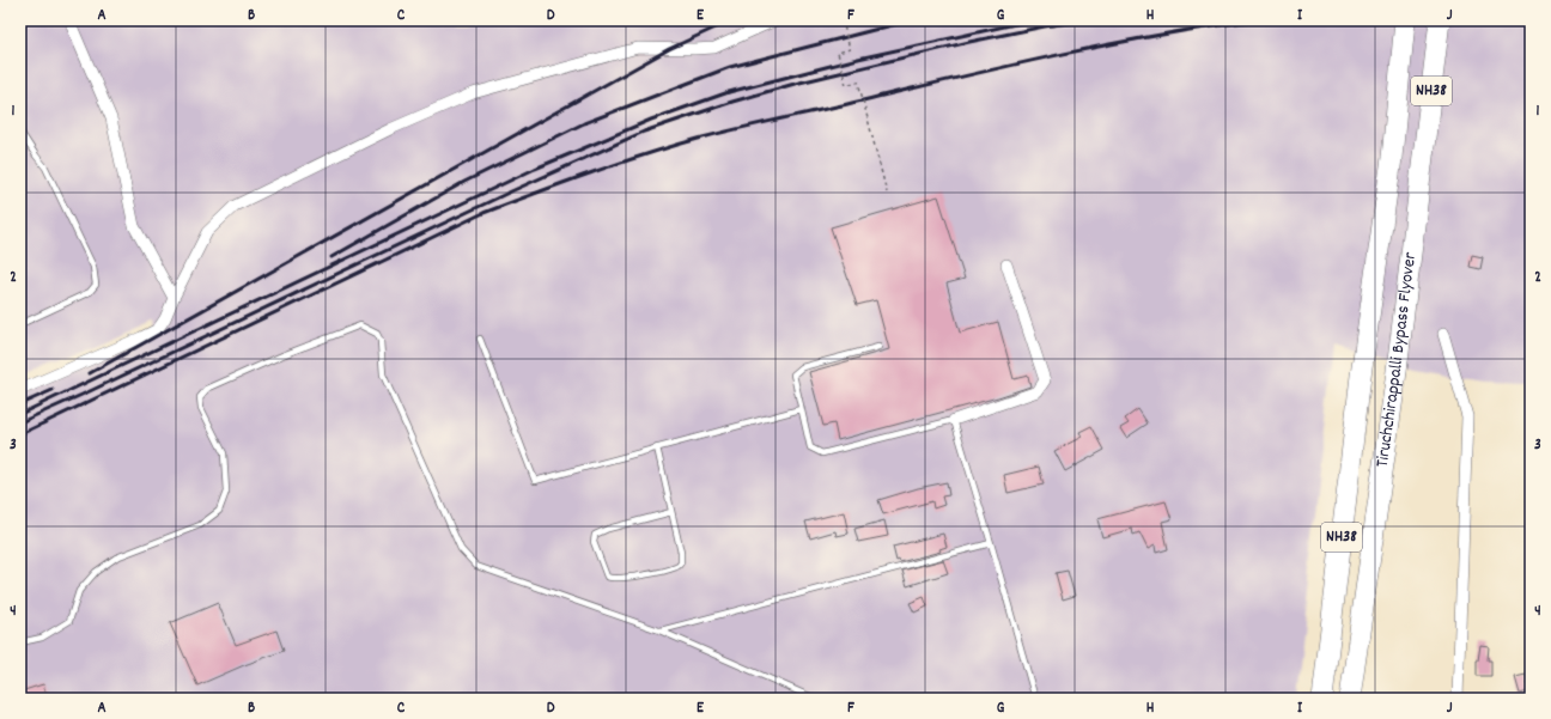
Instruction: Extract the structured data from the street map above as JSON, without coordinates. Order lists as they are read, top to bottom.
{
  "streets": {
    "highway": ["NH38", "Tiruchchirappalli Bypass Flyover"]
  },
  "grid": {
    "columns": [
      "A",
      "B",
      "C",
      "D",
      "E",
      "F",
      "G",
      "H",
      "I",
      "J"
    ],
    "rows": [
      "1",
      "2",
      "3",
      "4"
    ]
  }
}
